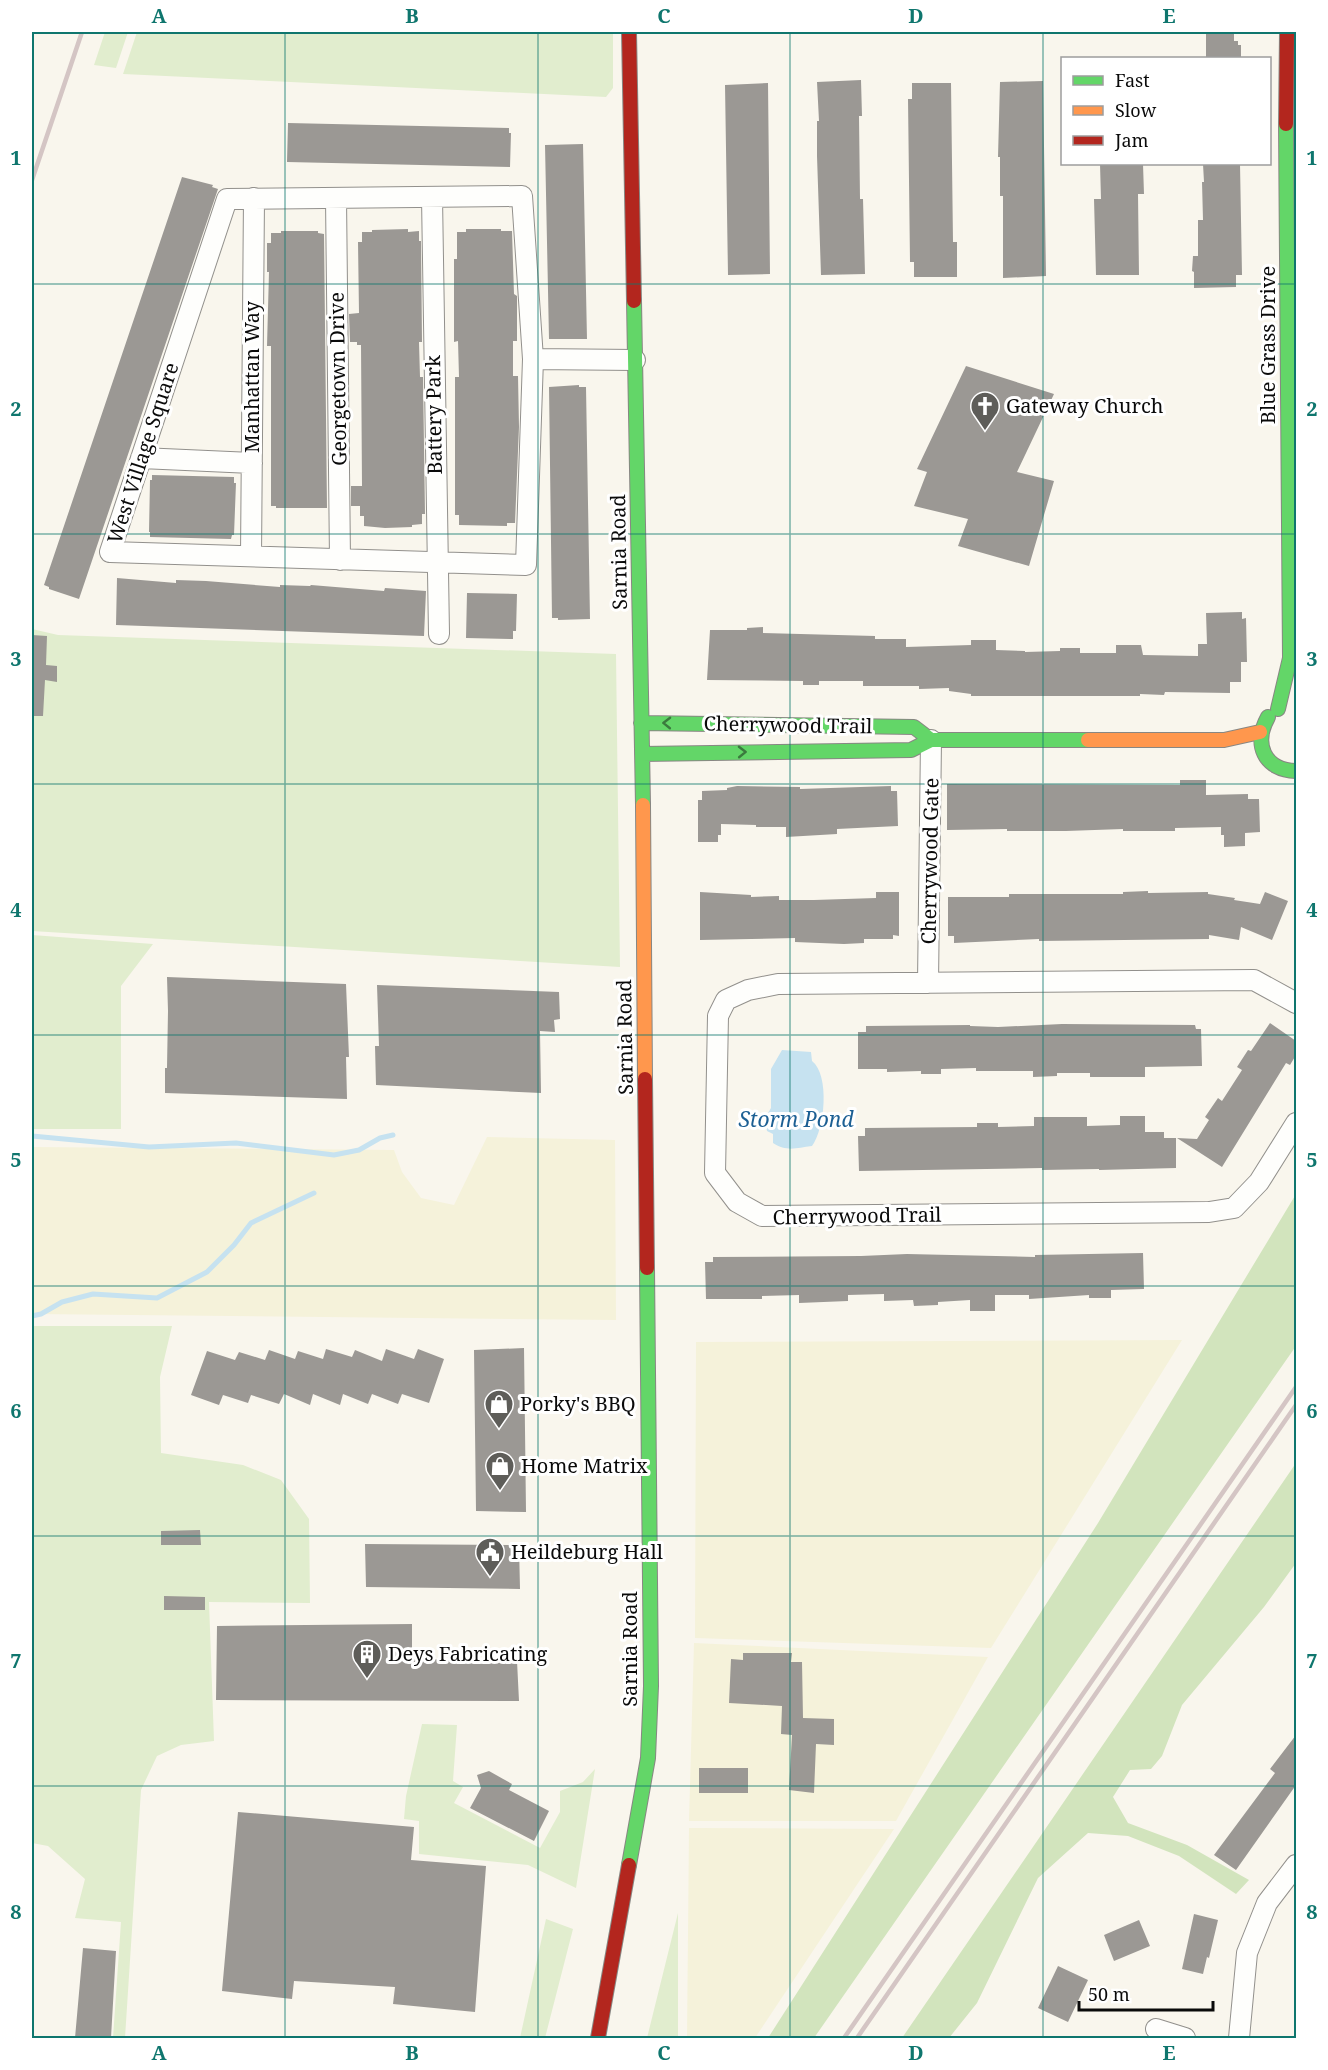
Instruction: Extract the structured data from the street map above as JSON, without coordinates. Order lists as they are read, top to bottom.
{
  "streets": {
    "main road": ["Blue Grass Drive", "Sarnia Road", "Cherrywood Trail"],
    "street": [
      "Manhattan Way",
      "Georgetown Drive",
      "Battery Park",
      "West Village Square",
      "Cherrywood Gate"
    ]
  },
  "crossings": [
    ["Manhattan Way", "West Village Square"],
    ["Georgetown Drive", "West Village Square"],
    ["Battery Park", "West Village Square"],
    ["Sarnia Road", "Cherrywood Trail"],
    ["Cherrywood Trail", "Cherrywood Gate"]
  ],
  "water": ["Storm Pond"],
  "places": {
    "church": ["Gateway Church"],
    "shop": ["Porky's BBQ", "Home Matrix"],
    "public building": ["Heildeburg Hall"],
    "building": ["Deys Fabricating"]
  },
  "legend": ["Fast", "Slow", "Jam"],
  "scale_bar": "50 m",
  "grid": {
    "columns": [
      "A",
      "B",
      "C",
      "D",
      "E"
    ],
    "rows": [
      "1",
      "2",
      "3",
      "4",
      "5",
      "6",
      "7",
      "8"
    ]
  }
}
